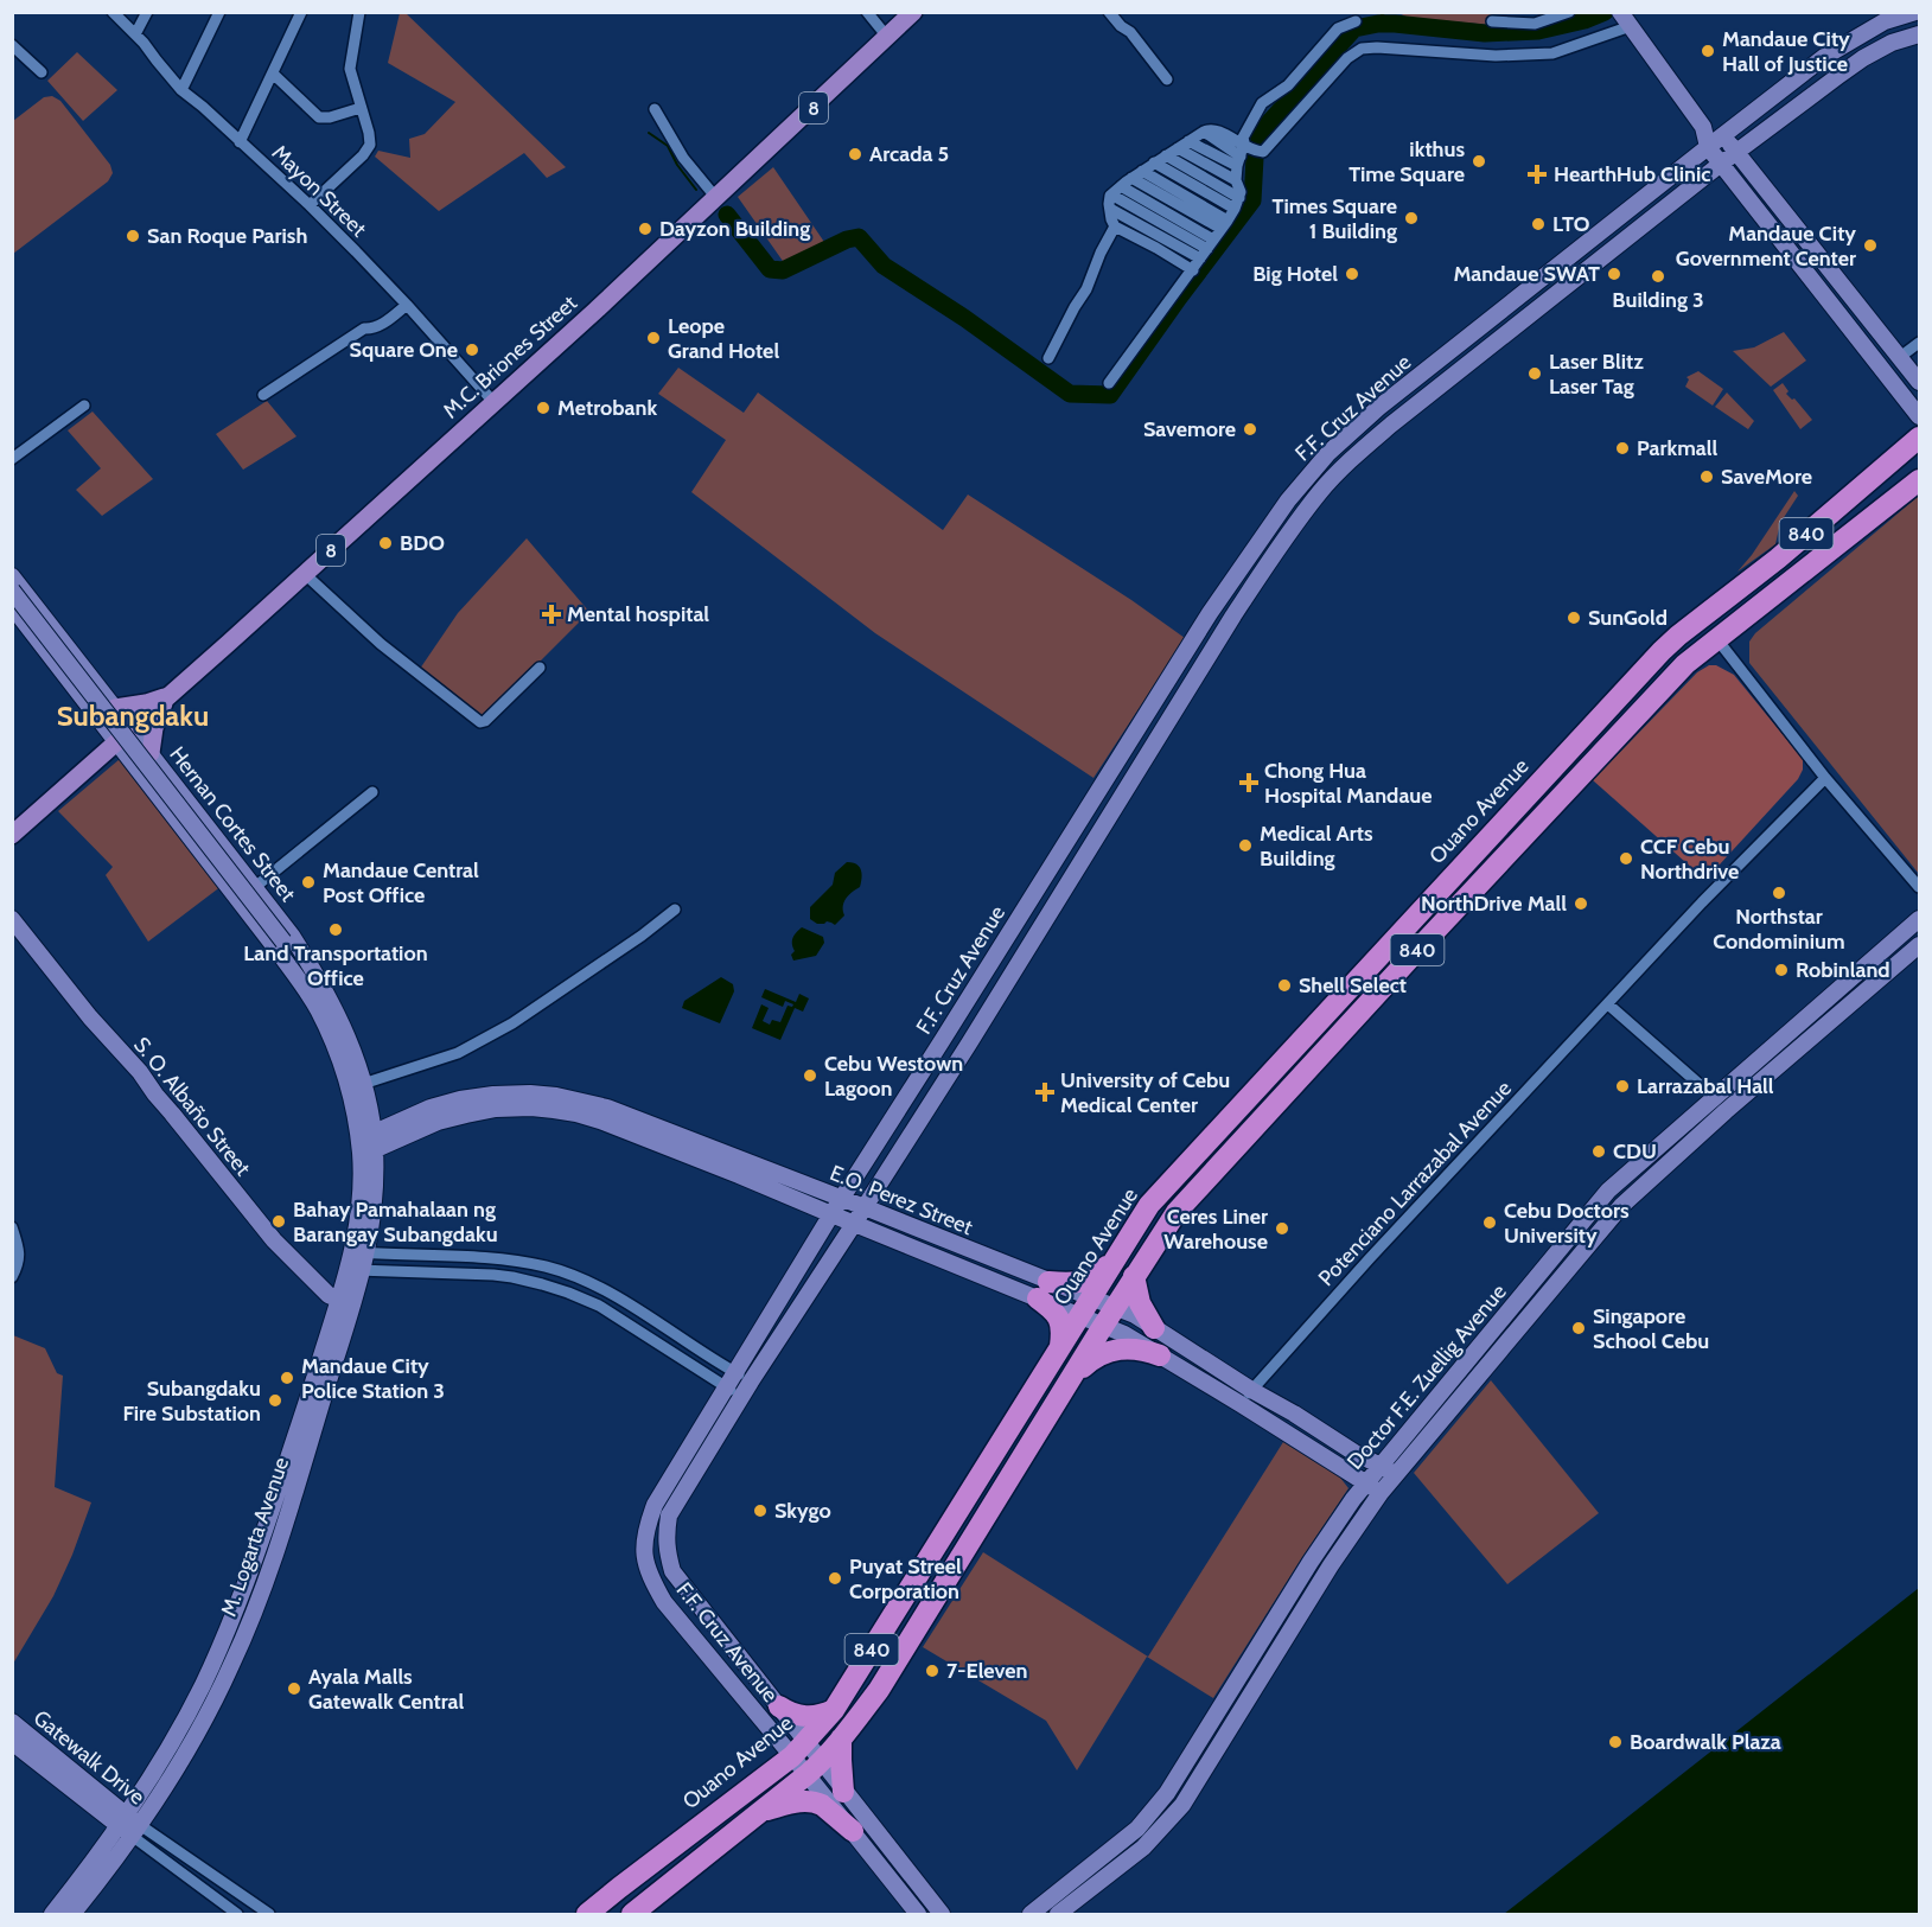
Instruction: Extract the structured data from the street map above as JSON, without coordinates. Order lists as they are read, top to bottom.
{
  "streets": {
    "highway": ["840", "Ouano Avenue"],
    "main road": ["8", "M.C. Briones Street"],
    "street": [
      "Mayon Street",
      "F.F. Cruz Avenue",
      "Hernan Cortes Street",
      "S. O. Albaño Street",
      "Potenciano Larrazabal Avenue",
      "E.O. Perez Street",
      "Doctor F.E. Zuellig Avenue",
      "M. Logarta Avenue",
      "Gatewalk Drive"
    ]
  },
  "crossings": [
    ["8", "M.C. Briones Street"],
    ["8", "Hernan Cortes Street"],
    ["Mayon Street", "M.C. Briones Street"],
    ["M.C. Briones Street", "Hernan Cortes Street"],
    ["F.F. Cruz Avenue", "840"],
    ["F.F. Cruz Avenue", "Ouano Avenue"],
    ["F.F. Cruz Avenue", "E.O. Perez Street"],
    ["840", "E.O. Perez Street"],
    ["Ouano Avenue", "E.O. Perez Street"],
    ["Hernan Cortes Street", "E.O. Perez Street"],
    ["Hernan Cortes Street", "M. Logarta Avenue"],
    ["S. O. Albaño Street", "M. Logarta Avenue"],
    ["Potenciano Larrazabal Avenue", "E.O. Perez Street"],
    ["E.O. Perez Street", "Doctor F.E. Zuellig Avenue"],
    ["E.O. Perez Street", "M. Logarta Avenue"],
    ["M. Logarta Avenue", "Gatewalk Drive"]
  ],
  "districts": ["Subangdaku"],
  "places": {
    "other": [
      "Mandaue City Hall of Justice",
      "Arcada 5",
      "ikthus Time Square",
      "Times Square 1 Building",
      "LTO",
      "Dayzon Building",
      "San Roque Parish",
      "Mandaue City Government Center",
      "Big Hotel",
      "Mandaue SWAT",
      "Building 3",
      "Leope Grand Hotel",
      "Square One",
      "Laser Blitz Laser Tag",
      "Metrobank",
      "Savemore",
      "Parkmall",
      "SaveMore",
      "BDO",
      "SunGold",
      "Medical Arts Building",
      "CCF Cebu Northdrive",
      "Mandaue Central Post Office",
      "Northstar Condominium",
      "NorthDrive Mall",
      "Land Transportation Office",
      "Robinland",
      "Shell Select",
      "Cebu Westown Lagoon",
      "Larrazabal Hall",
      "CDU",
      "Bahay Pamahalaan ng Barangay Subangdaku",
      "Cebu Doctors University",
      "Ceres Liner Warehouse",
      "Singapore School Cebu",
      "Mandaue City Police Station 3",
      "Subangdaku Fire Substation",
      "Skygo",
      "Puyat Streel Corporation",
      "7-Eleven",
      "Ayala Malls Gatewalk Central",
      "Boardwalk Plaza"
    ],
    "health": [
      "HearthHub Clinic",
      "Mental hospital",
      "Chong Hua Hospital Mandaue",
      "University of Cebu Medical Center"
    ]
  }
}
